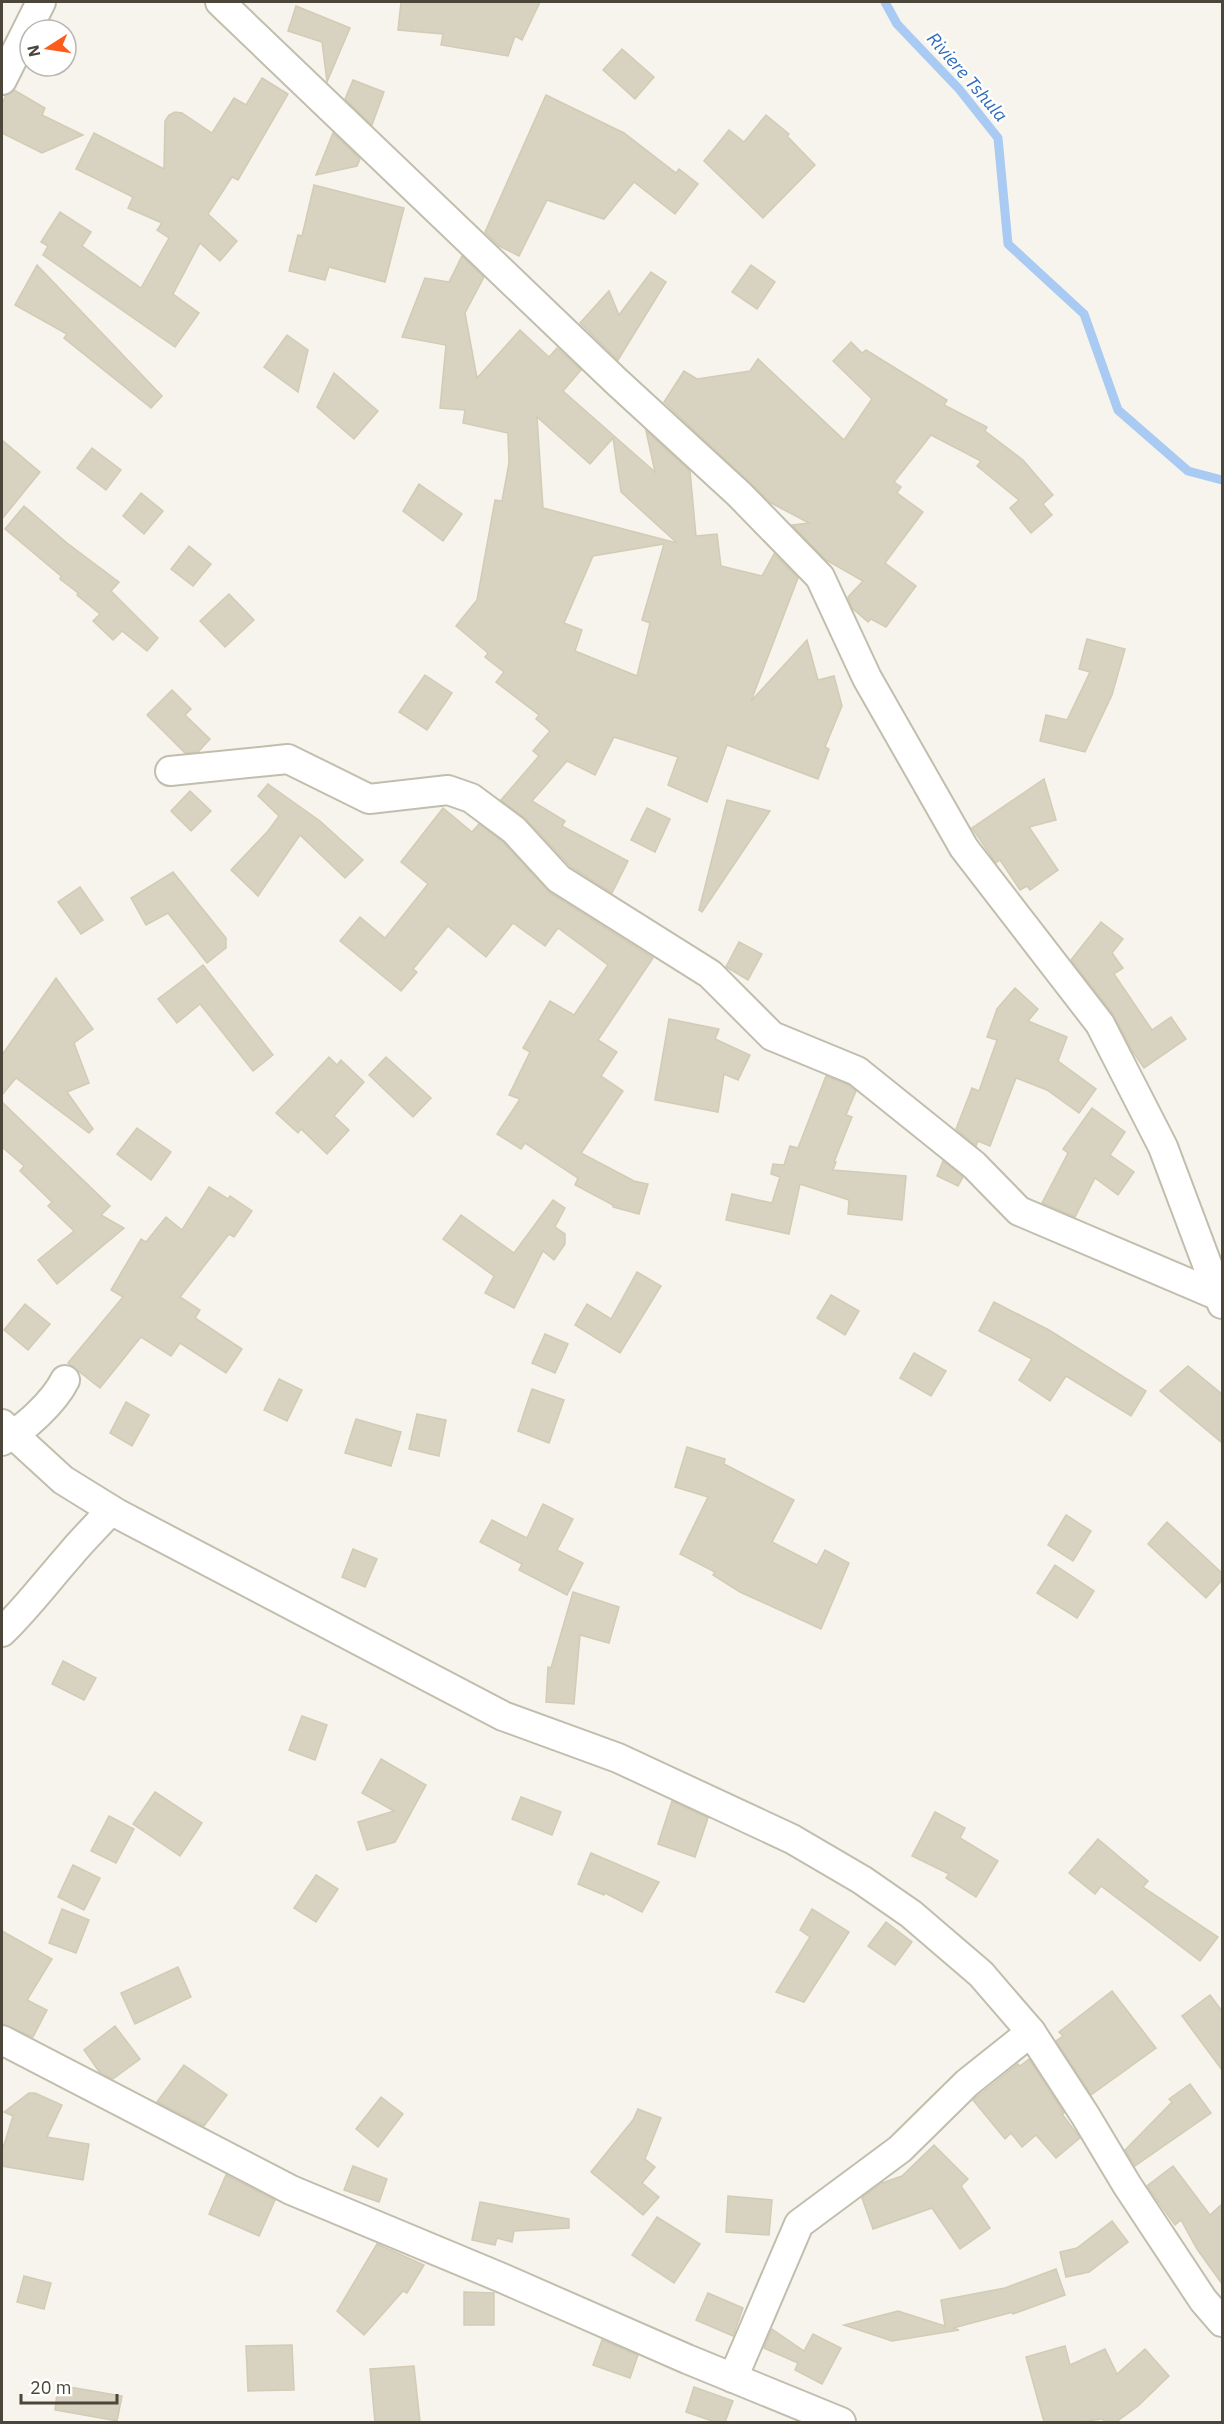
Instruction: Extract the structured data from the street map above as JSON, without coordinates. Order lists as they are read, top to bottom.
{
  "water": ["Riviere Tshula"],
  "scale_bar": "20 m",
  "north": "left"
}
